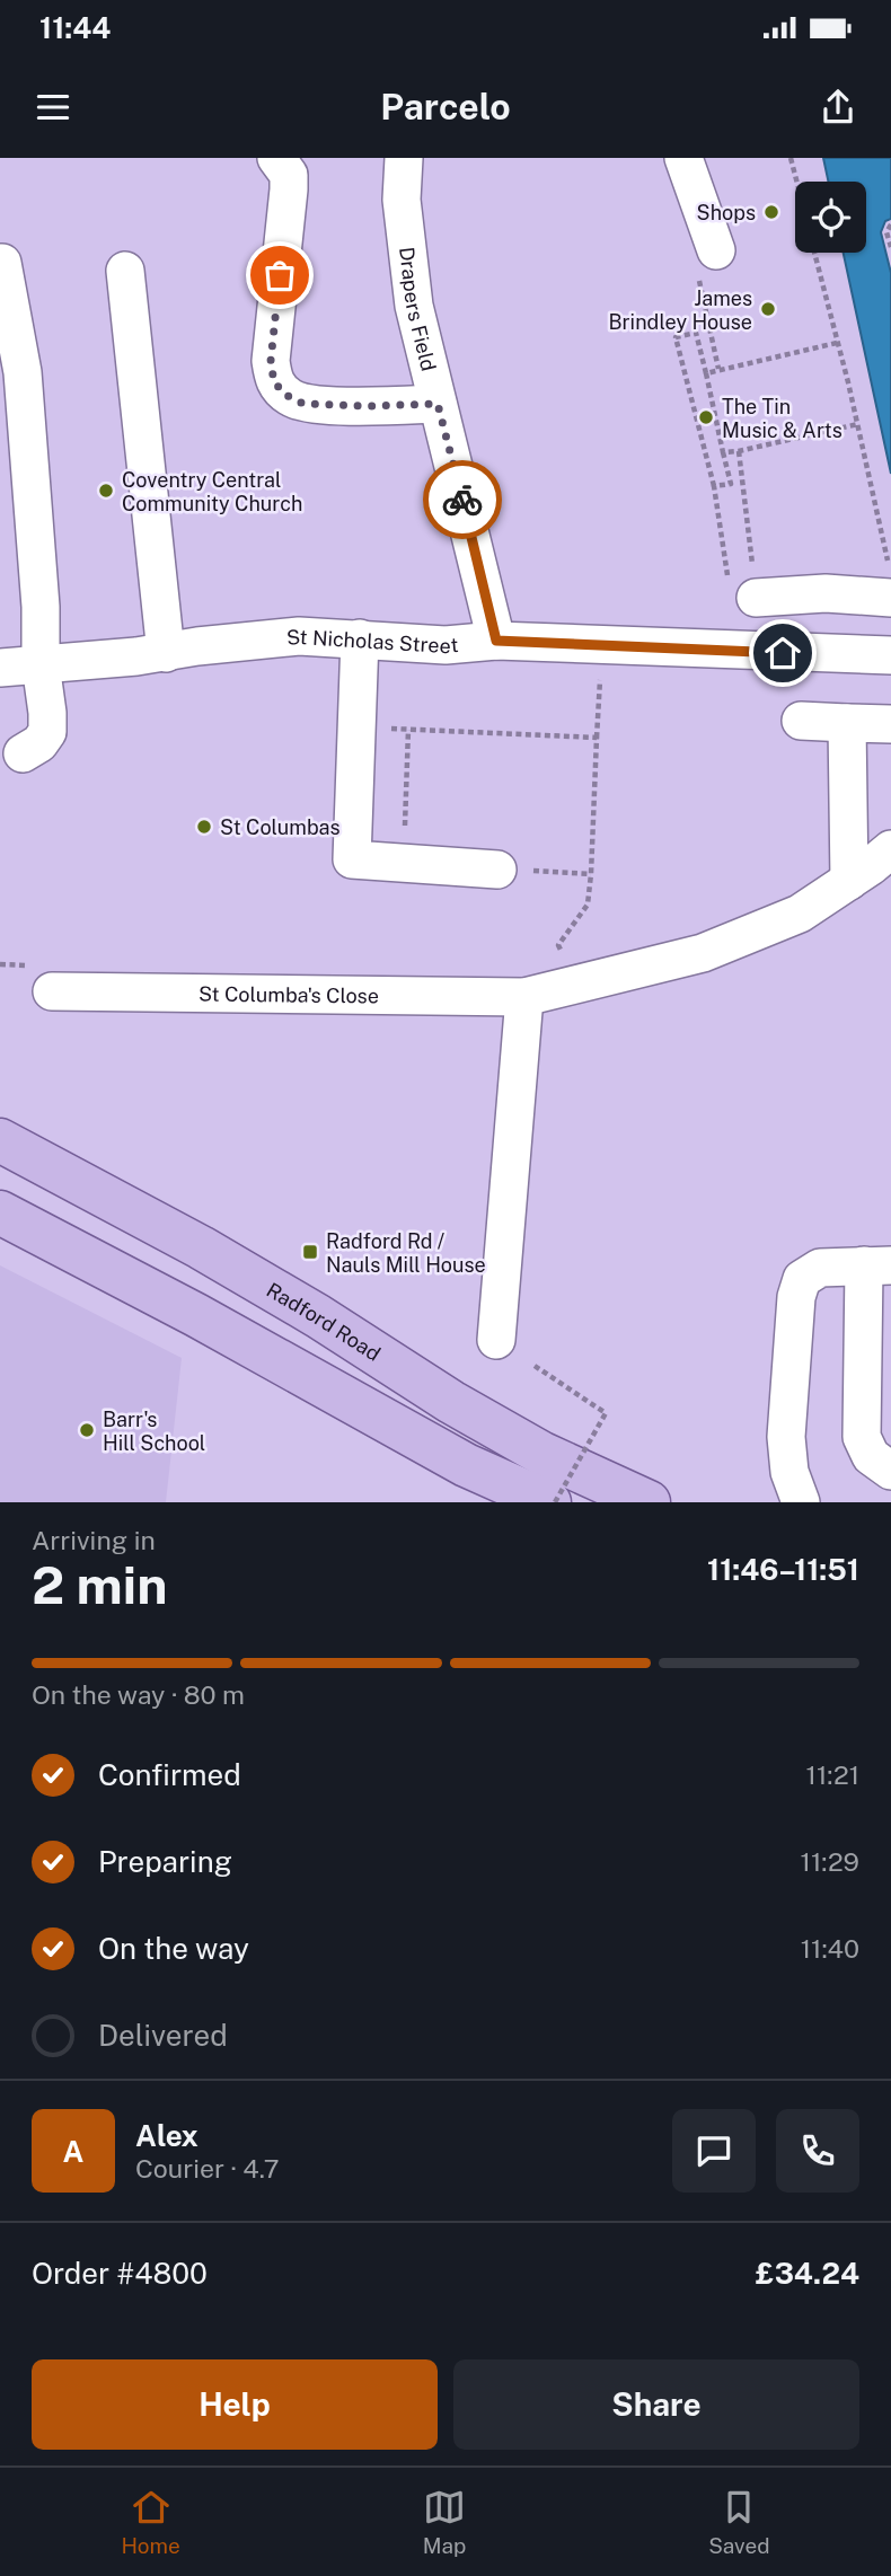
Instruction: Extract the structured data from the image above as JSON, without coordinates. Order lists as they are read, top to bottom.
{
  "streets": {
    "main road": ["Radford Road"],
    "street": ["Drapers Field", "St Nicholas Street", "St Columba's Close"]
  },
  "crossings": [
    ["Drapers Field", "St Nicholas Street"]
  ],
  "places": {
    "other": [
      "Shops",
      "James Brindley House",
      "The Tin Music & Arts",
      "Coventry Central Community Church",
      "St Columbas",
      "Barr's Hill School"
    ],
    "transit": ["Radford Rd / Nauls Mill House"]
  },
  "page": {
    "status": "11:44",
    "header": "Parcelo",
    "heading": ["2 min", "Arriving in", "11:46–11:51"],
    "panel": [
      "Alex",
      "Courier · 4.7",
      "Order #4800",
      "£34.24"
    ],
    "bar": "On the way · 80 m",
    "list": [
      ["Confirmed", "11:21"],
      ["Preparing", "11:29"],
      ["On the way", "11:40"],
      "Delivered"
    ],
    "round": "A",
    "buttons": ["Help", "Share"],
    "tabs": ["Home", "Map", "Saved"]
  }
}
